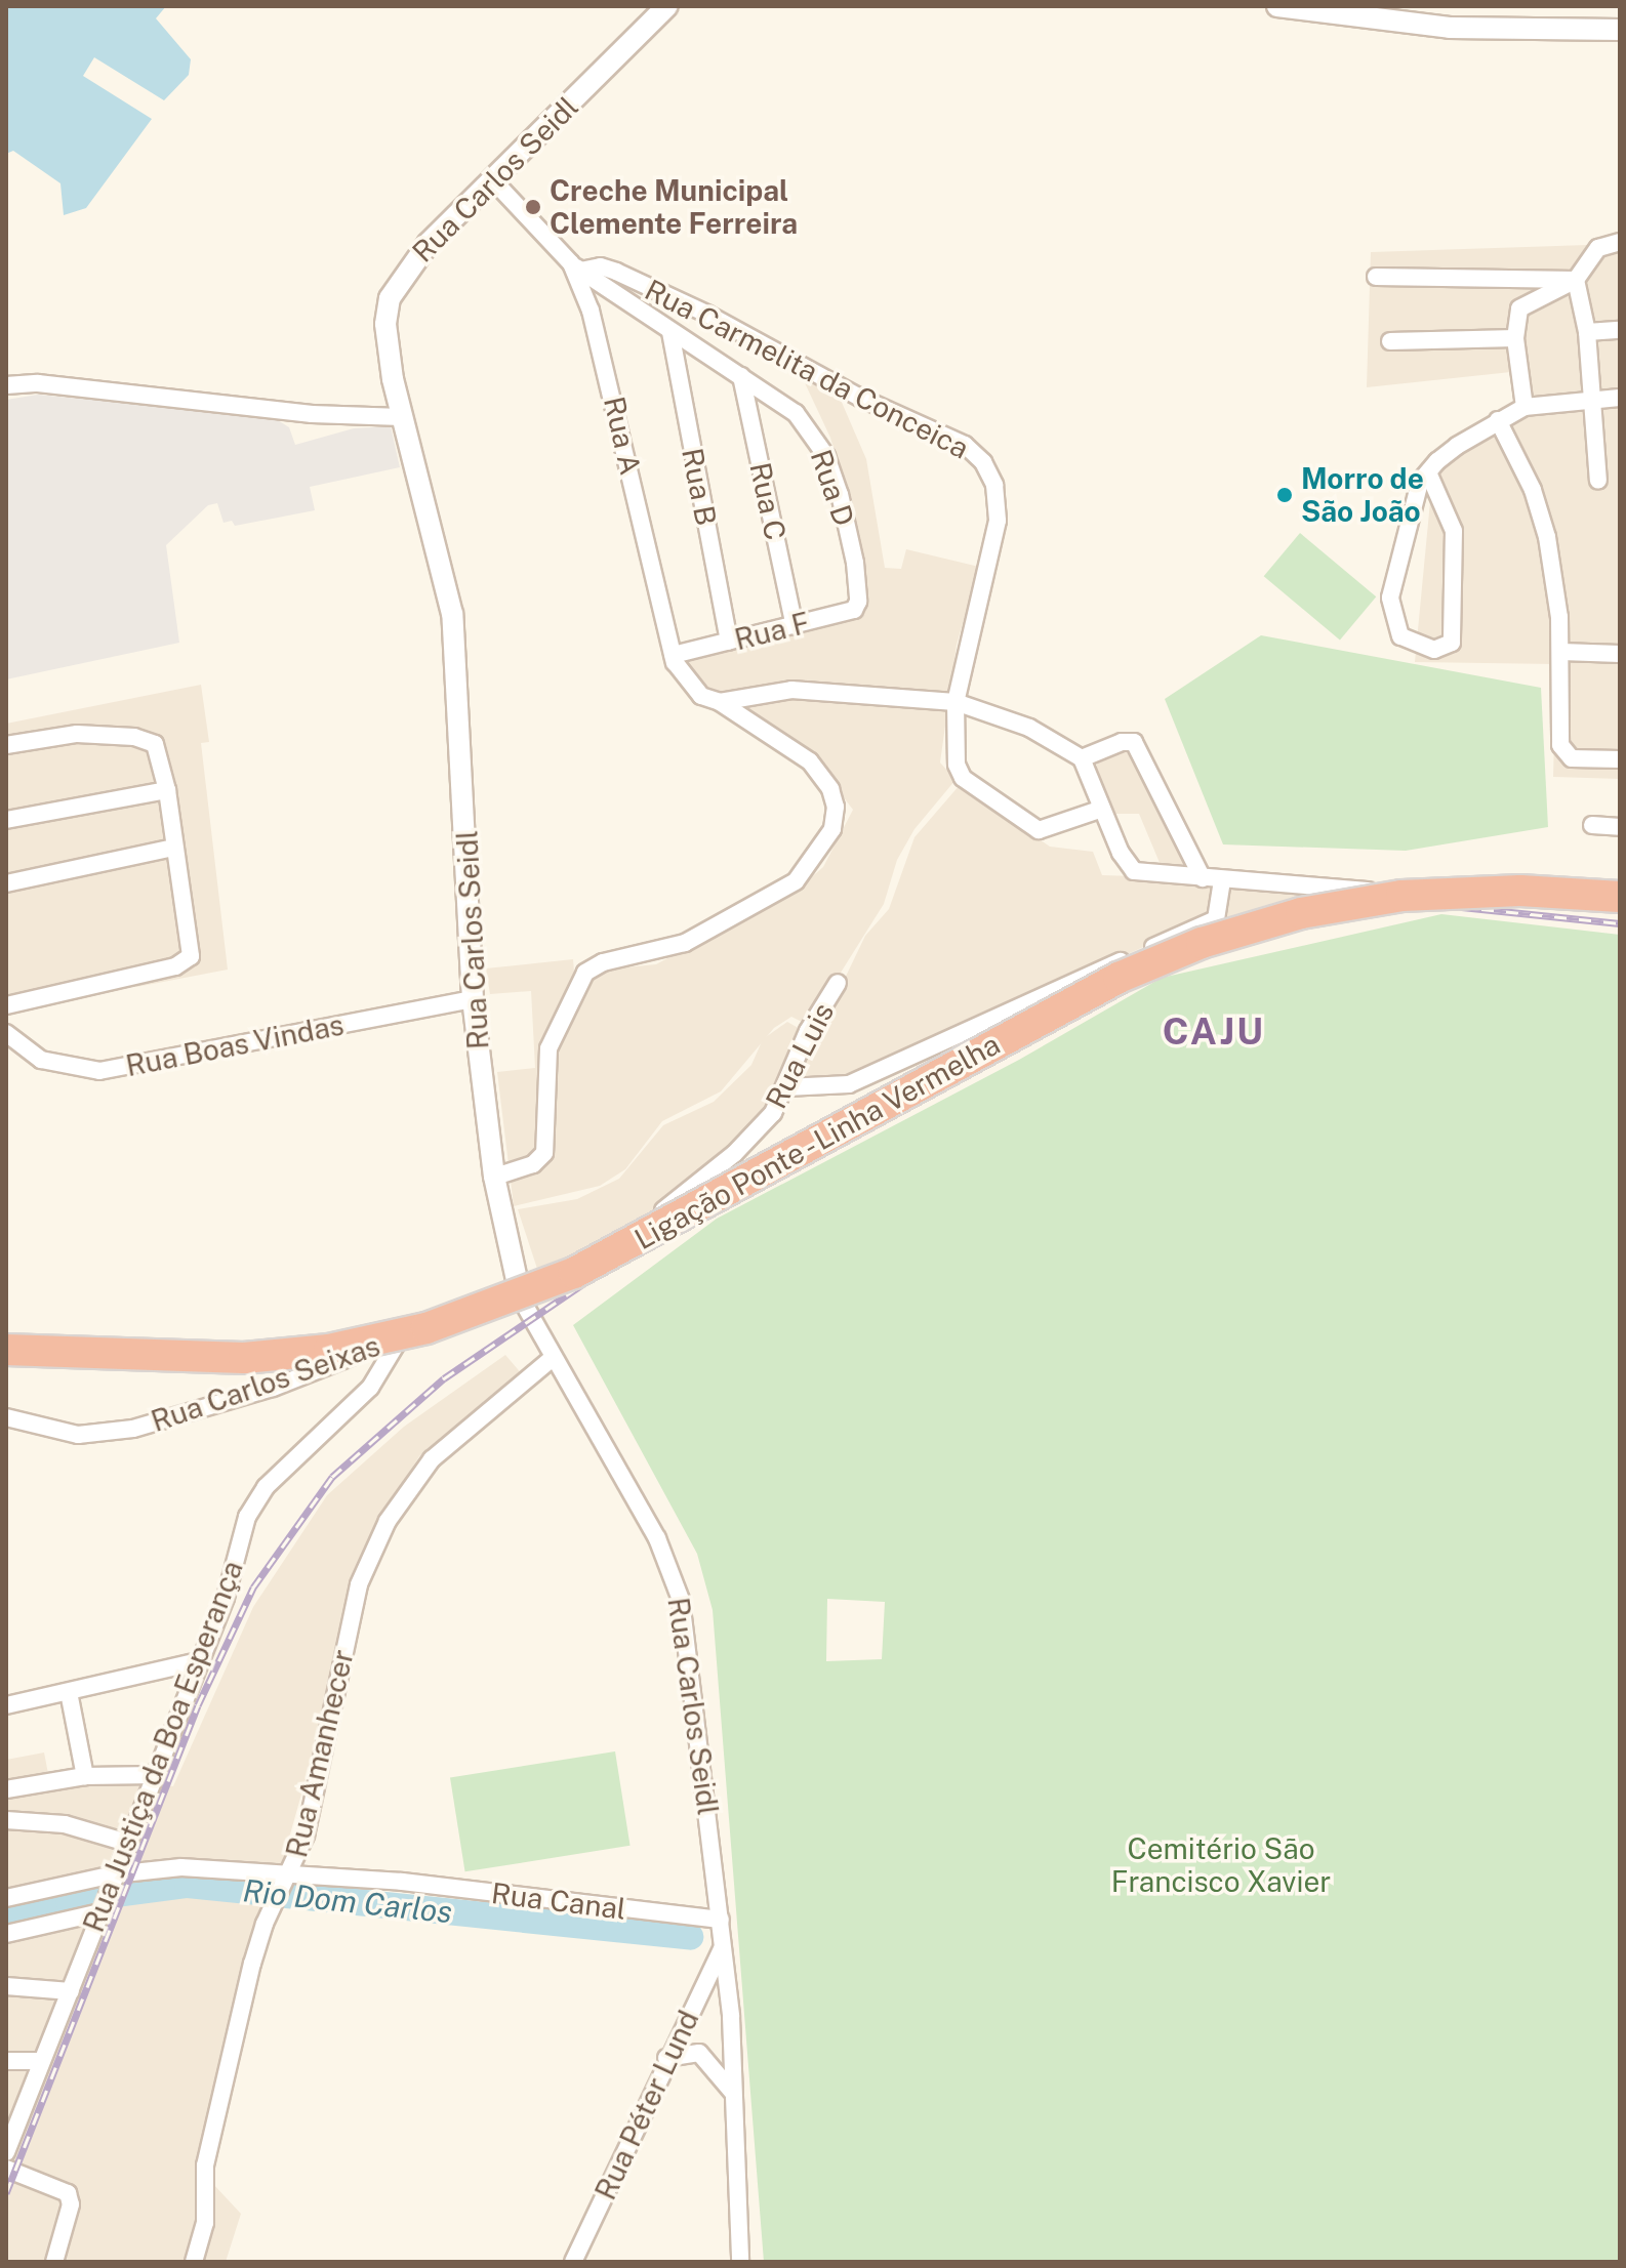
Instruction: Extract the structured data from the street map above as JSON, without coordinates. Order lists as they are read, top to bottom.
{
  "streets": {
    "highway": ["Ligação Ponte - Linha Vermelha"],
    "street": [
      "Rua Carlos Seidl",
      "Rua Carmelita da Conceica",
      "Rua A",
      "Rua B",
      "Rua D",
      "Rua C",
      "Rua F",
      "Rua Boas Vindas",
      "Rua Luis",
      "Rua Carlos Seixas",
      "Rua Justiça da Boa Esperança",
      "Rua Amanhecer",
      "Rua Canal",
      "Rua Péter Lund"
    ]
  },
  "crossings": [
    ["Rua Carlos Seidl", "Rua A"],
    ["Rua Carlos Seidl", "Rua Boas Vindas"],
    ["Rua Carlos Seidl", "Rua Luis"],
    ["Rua Carlos Seidl", "Rua Carlos Seixas"],
    ["Rua Carlos Seidl", "Rua Amanhecer"],
    ["Rua Carlos Seidl", "Rua Canal"],
    ["Rua Carlos Seidl", "Rua Péter Lund"],
    ["Rua Carmelita da Conceica", "Rua A"],
    ["Rua Carmelita da Conceica", "Rua D"],
    ["Rua A", "Rua D"],
    ["Rua A", "Rua F"],
    ["Rua B", "Rua D"],
    ["Rua B", "Rua F"],
    ["Rua D", "Rua C"],
    ["Rua D", "Rua F"],
    ["Rua C", "Rua F"],
    ["Rua Luis", "Rua Carlos Seixas"],
    ["Rua Carlos Seixas", "Rua Justiça da Boa Esperança"],
    ["Rua Justiça da Boa Esperança", "Rua Canal"],
    ["Rua Amanhecer", "Rua Canal"]
  ],
  "districts": ["CAJU"],
  "water": ["Rio Dom Carlos"],
  "parks": ["Cemitério São Francisco Xavier"],
  "places": ["Creche Municipal Clemente Ferreira", "Morro de São João"]
}
